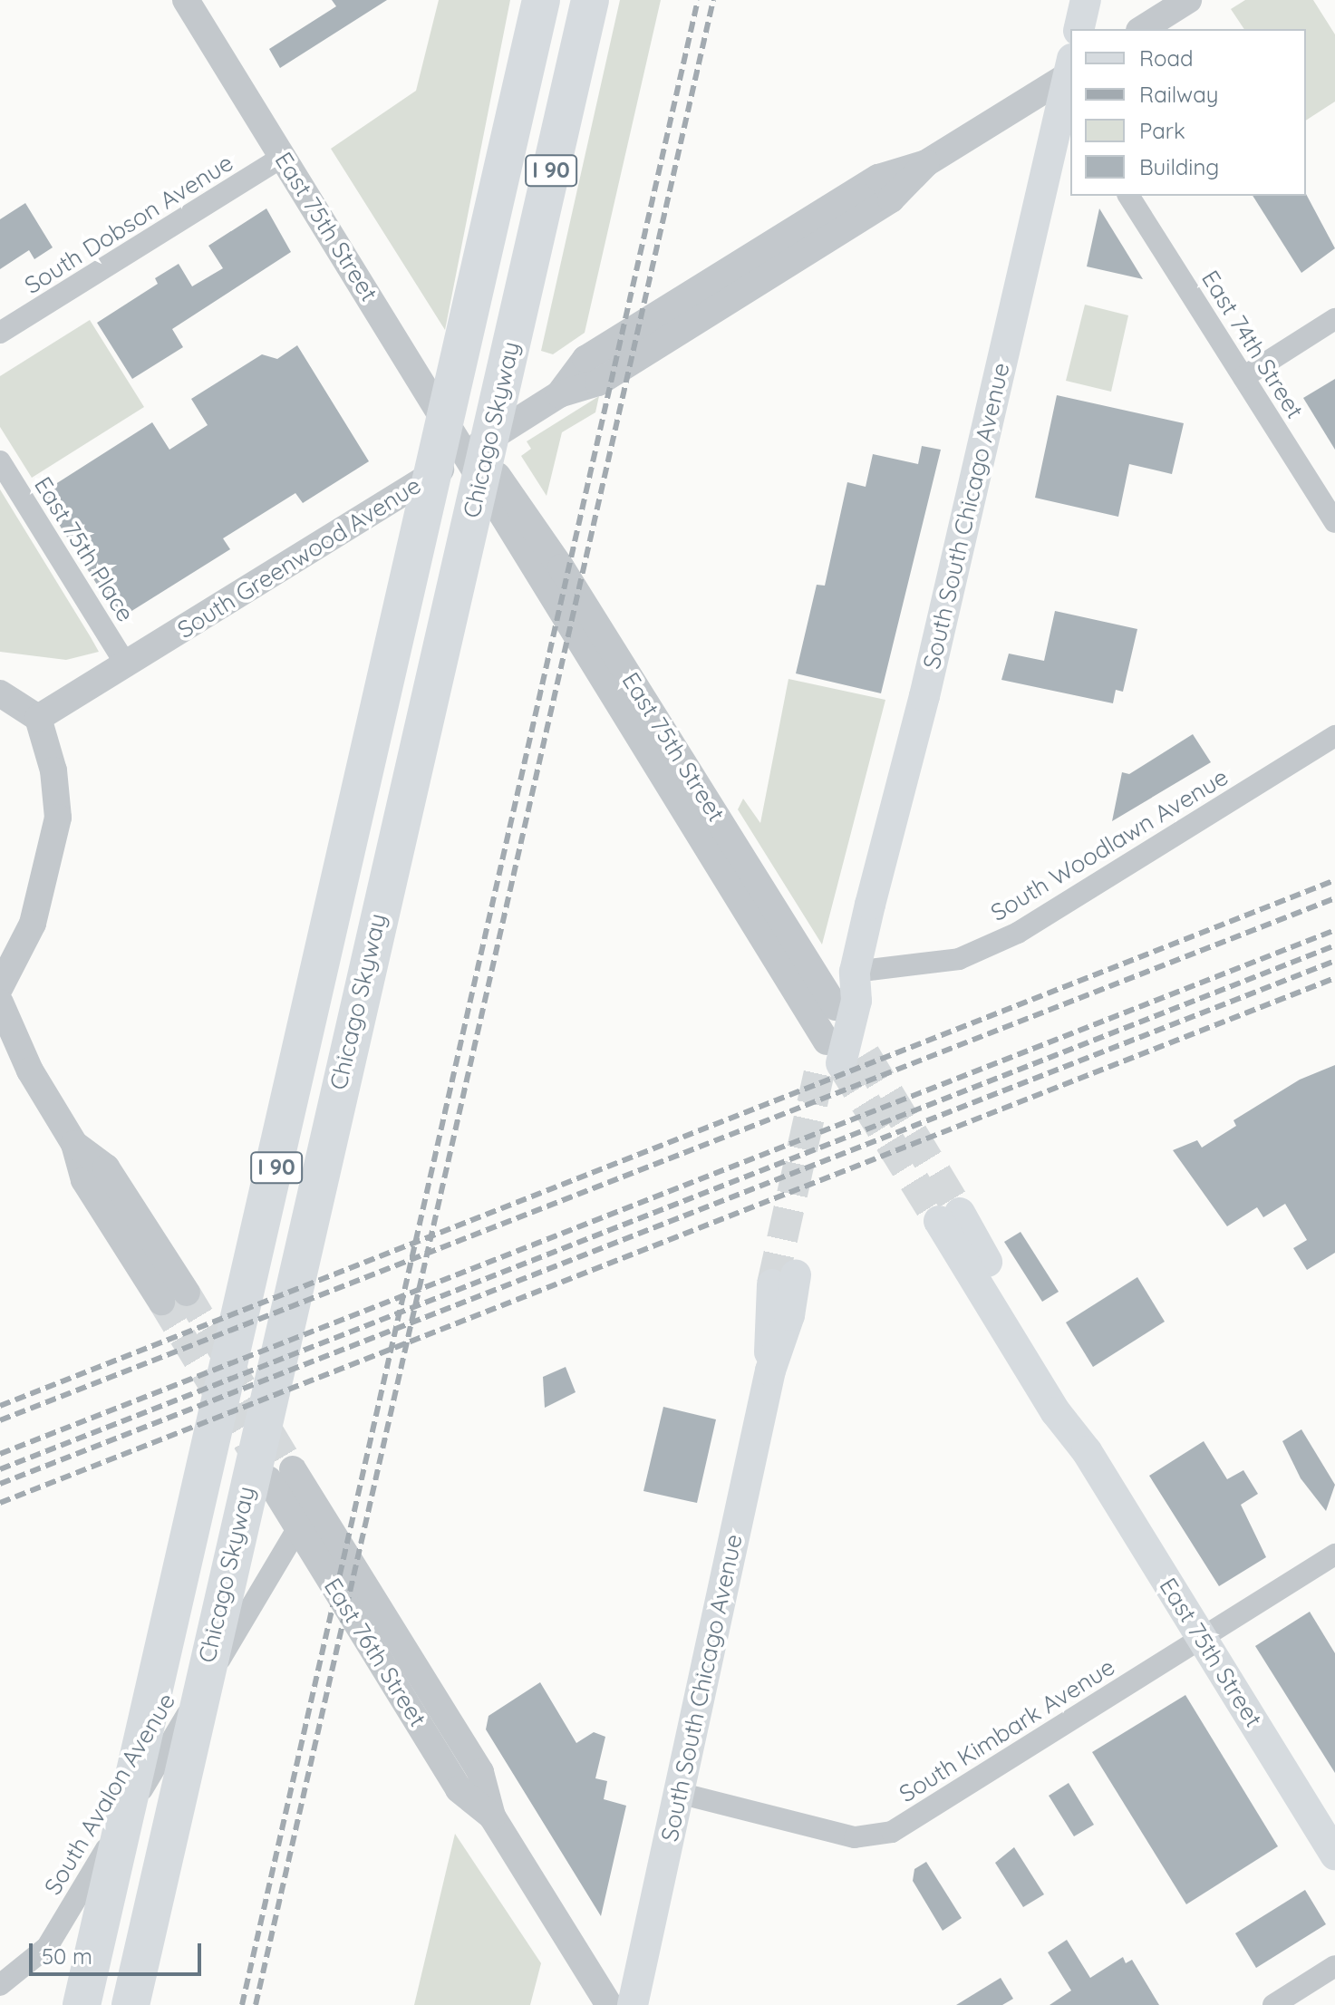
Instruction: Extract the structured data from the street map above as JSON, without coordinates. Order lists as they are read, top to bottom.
{
  "streets": {
    "highway": ["I 90", "Chicago Skyway"],
    "main road": ["East 75th Street", "South South Chicago Avenue"],
    "street": [
      "South Dobson Avenue",
      "East 74th Street",
      "East 75th Place",
      "South Greenwood Avenue",
      "South Woodlawn Avenue",
      "East 76th Street",
      "South Kimbark Avenue",
      "South Avalon Avenue"
    ]
  },
  "crossings": [
    ["South Dobson Avenue", "East 75th Street"],
    ["East 75th Street", "South South Chicago Avenue"],
    ["East 75th Street", "South Greenwood Avenue"],
    ["East 75th Street", "South Kimbark Avenue"],
    ["South South Chicago Avenue", "South Greenwood Avenue"],
    ["South South Chicago Avenue", "South Woodlawn Avenue"],
    ["South South Chicago Avenue", "South Kimbark Avenue"],
    ["East 75th Place", "South Greenwood Avenue"],
    ["East 76th Street", "South Avalon Avenue"]
  ],
  "legend": [
    "Road",
    "Railway",
    "Park",
    "Building"
  ],
  "scale_bar": "50 m"
}
